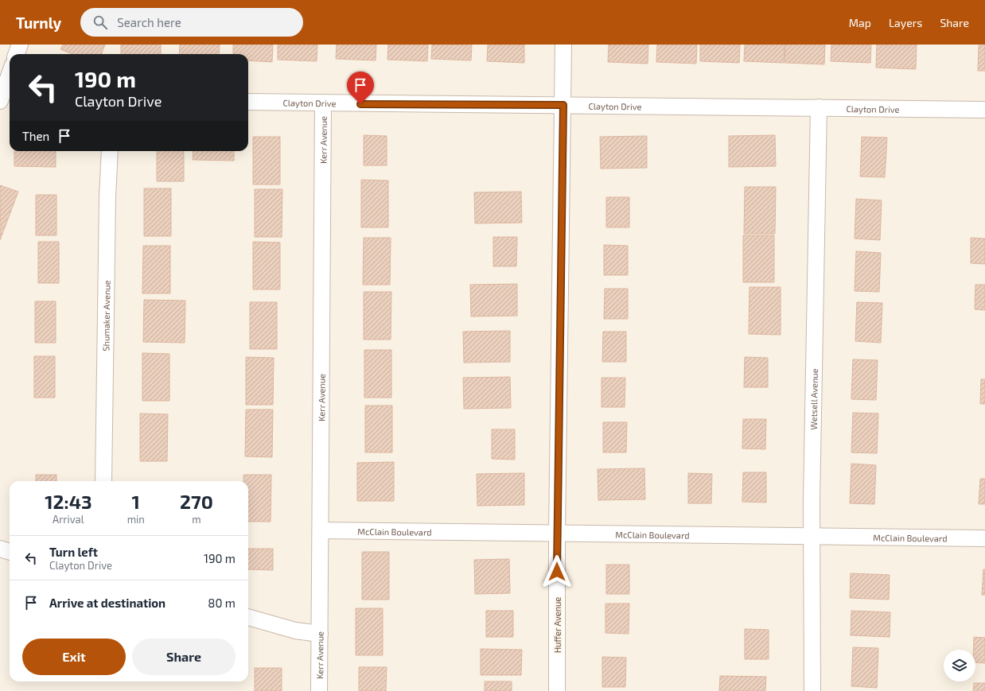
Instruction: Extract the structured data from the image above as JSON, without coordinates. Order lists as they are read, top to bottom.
{
  "streets": {
    "street": [
      "Clayton Drive",
      "Kerr Avenue",
      "Shumaker Avenue",
      "Wetsell Avenue",
      "McClain Boulevard",
      "Huffer Avenue"
    ]
  },
  "crossings": [
    ["Clayton Drive", "Kerr Avenue"],
    ["Clayton Drive", "Wetsell Avenue"],
    ["Clayton Drive", "Huffer Avenue"],
    ["Kerr Avenue", "McClain Boulevard"],
    ["Wetsell Avenue", "McClain Boulevard"],
    ["McClain Boulevard", "Huffer Avenue"]
  ],
  "page": {
    "header": "Turnly",
    "search": "Search here",
    "nav": ["Map", "Layers", "Share"],
    "turn": ["190 m", "Clayton Drive"],
    "then": "Then",
    "eta": [
      "12:43",
      "Arrival",
      "1",
      "min",
      "270",
      "m"
    ],
    "list": [
      {
        "name": "Turn left",
        "note": "Clayton Drive",
        "value": "190 m"
      },
      {
        "name": "Arrive at destination",
        "value": "80 m"
      }
    ],
    "buttons": ["Exit", "Share"]
  }
}
